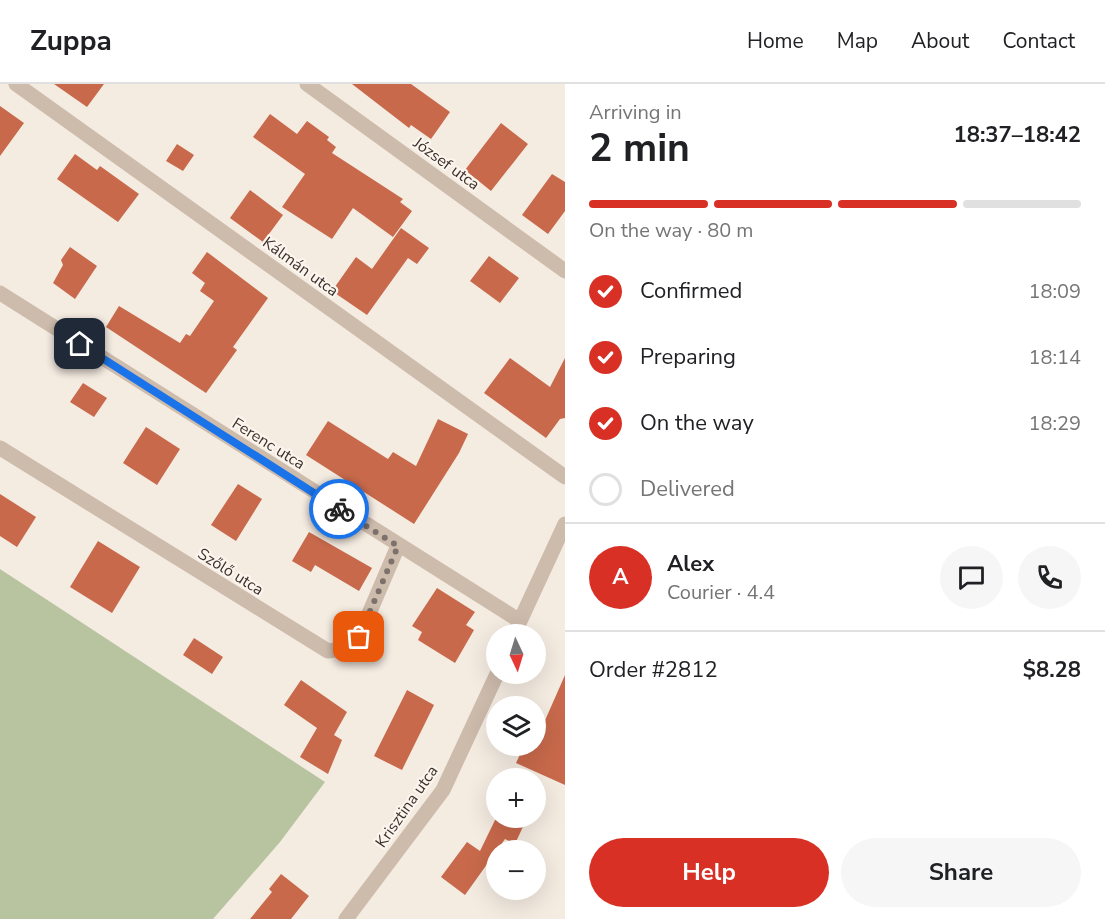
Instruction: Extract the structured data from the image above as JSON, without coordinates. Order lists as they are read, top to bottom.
{
  "streets": {
    "street": [
      "József utca",
      "Kálmán utca",
      "Ferenc utca",
      "Szőlő utca",
      "Krisztina utca"
    ]
  },
  "crossings": [
    ["Ferenc utca", "Szőlő utca"]
  ],
  "north": "bottom",
  "page": {
    "header": "Zuppa",
    "nav": [
      "Home",
      "Map",
      "About",
      "Contact"
    ],
    "heading": ["2 min", "Arriving in", "18:37–18:42"],
    "panel": [
      "Alex",
      "Courier · 4.4",
      "Order #2812",
      "$8.28"
    ],
    "bar": "On the way · 80 m",
    "list": [
      ["Confirmed", "18:09"],
      ["Preparing", "18:14"],
      ["On the way", "18:29"],
      "Delivered"
    ],
    "round": "A",
    "map_buttons": ["+", "−"],
    "buttons": ["Help", "Share"]
  }
}
